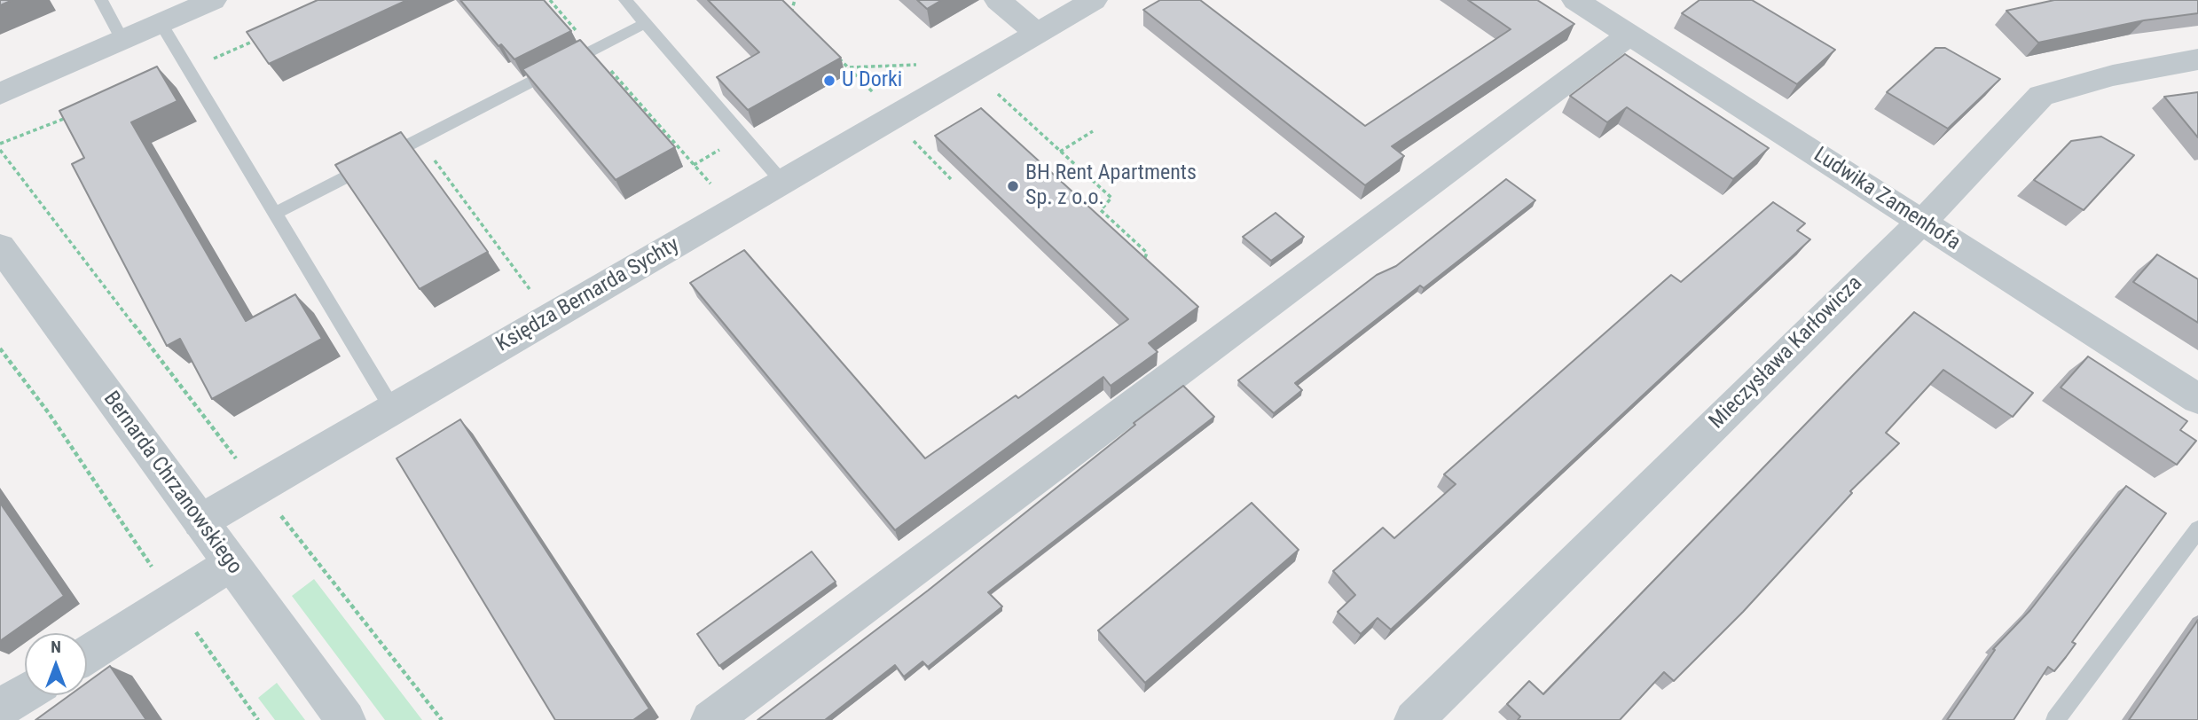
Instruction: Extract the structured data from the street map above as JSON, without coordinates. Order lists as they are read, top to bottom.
{
  "streets": {
    "street": [
      "Ludwika Zamenhofa",
      "Księdza Bernarda Sychty",
      "Mieczysława Karłowicza",
      "Bernarda Chrzanowskiego"
    ]
  },
  "crossings": [
    ["Ludwika Zamenhofa", "Mieczysława Karłowicza"],
    ["Księdza Bernarda Sychty", "Bernarda Chrzanowskiego"]
  ],
  "places": ["U Dorki", "BH Rent Apartments Sp. z o.o."],
  "north": "top"
}
